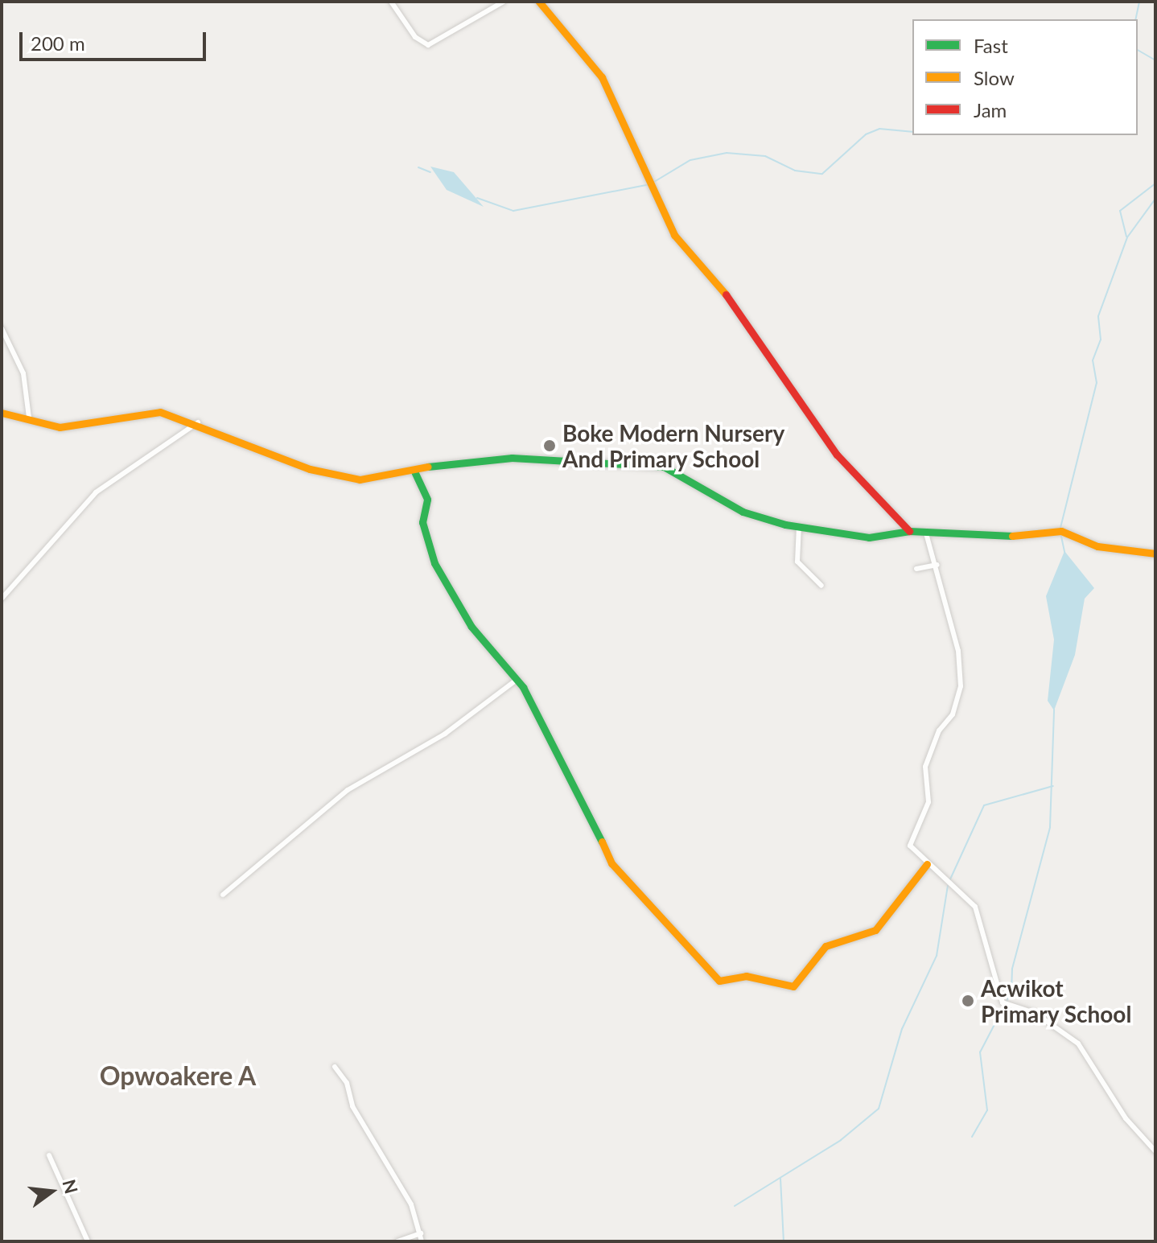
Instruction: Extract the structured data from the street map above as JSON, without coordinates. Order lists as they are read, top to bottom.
{
  "districts": ["Opwoakere A"],
  "places": ["Boke Modern Nursery And Primary School", "Acwikot Primary School"],
  "legend": ["Fast", "Slow", "Jam"],
  "scale_bar": "200 m",
  "north": "right"
}
